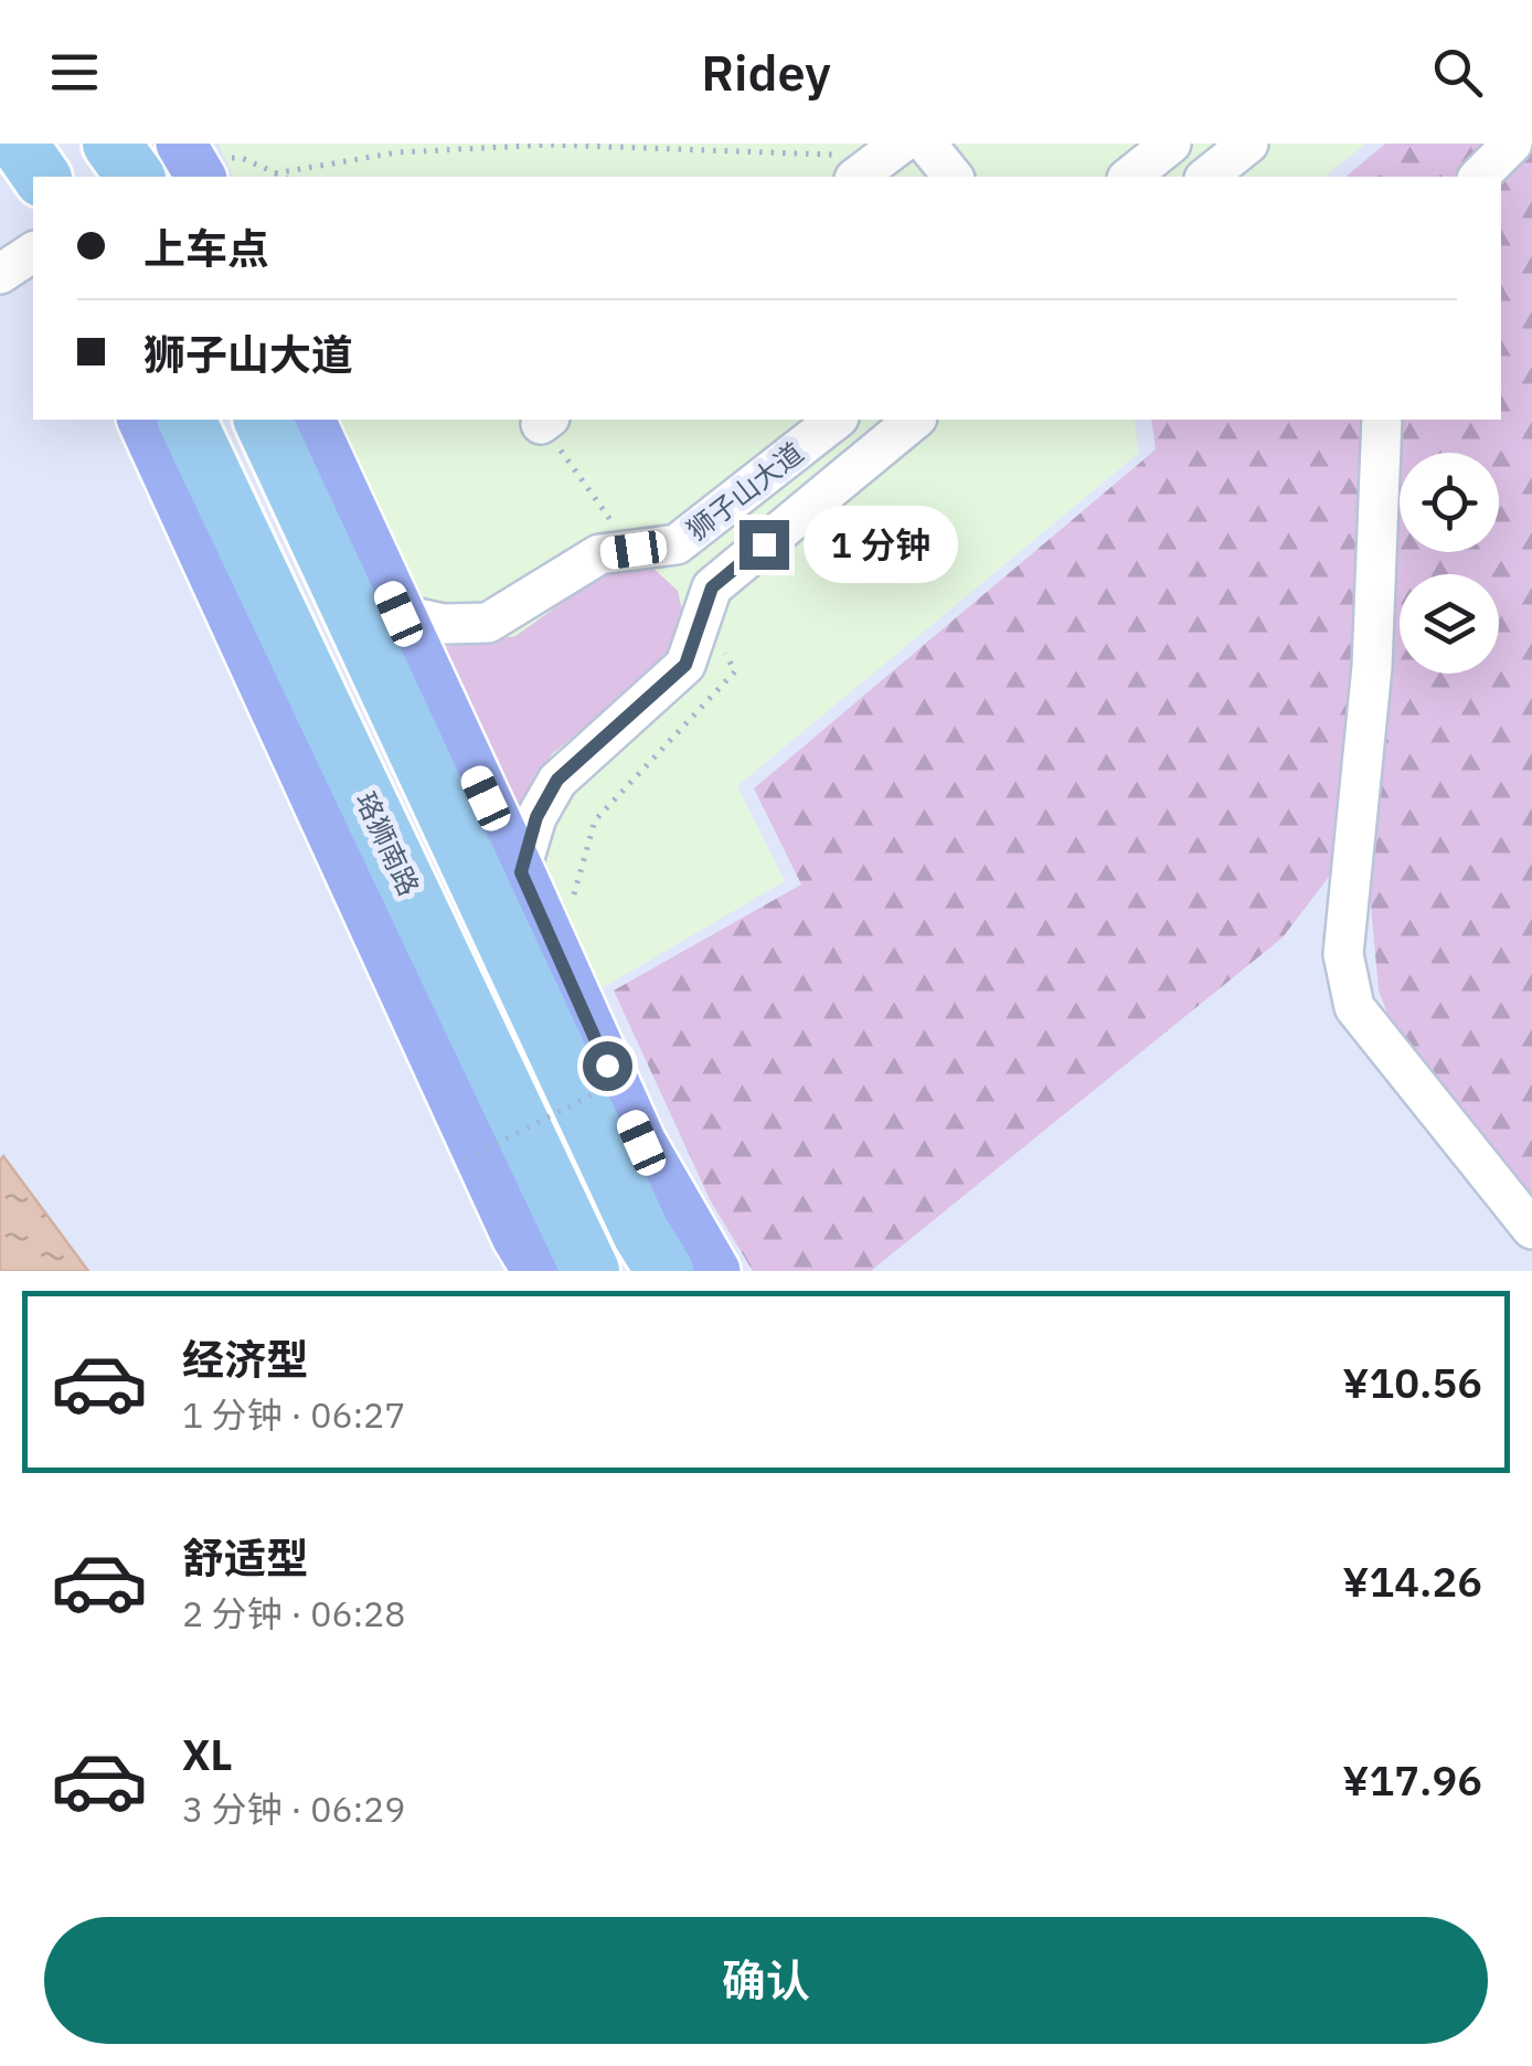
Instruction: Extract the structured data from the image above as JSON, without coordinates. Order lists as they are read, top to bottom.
{
  "streets": {
    "highway": ["珞狮南路"],
    "street": ["狮子山大道"]
  },
  "page": {
    "header": "Ridey",
    "banner": ["上车点", "狮子山大道"],
    "bubble": "1 分钟",
    "list": [
      {
        "name": "经济型",
        "note": "1 分钟 · 06:27",
        "value": "¥10.56"
      },
      {
        "name": "舒适型",
        "note": "2 分钟 · 06:28",
        "value": "¥14.26"
      },
      {
        "name": "XL",
        "note": "3 分钟 · 06:29",
        "value": "¥17.96"
      }
    ],
    "buttons": "确认"
  }
}
